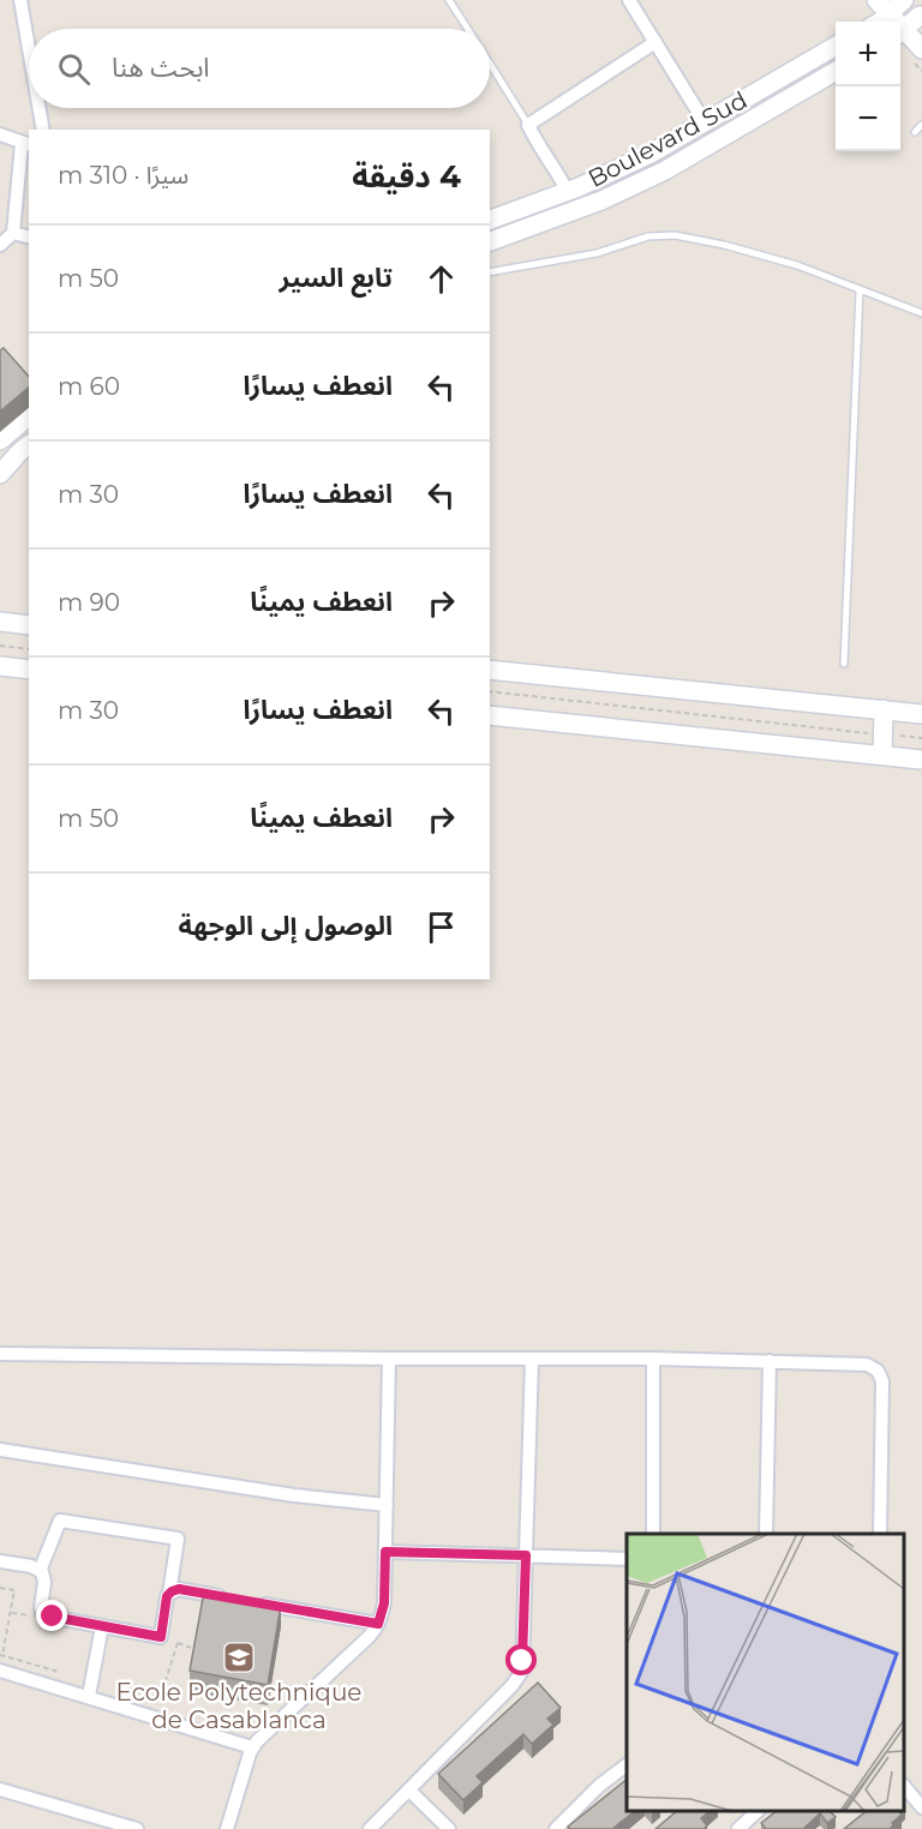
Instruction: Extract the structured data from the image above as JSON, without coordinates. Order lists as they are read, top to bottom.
{
  "streets": {
    "street": ["Boulevard Sud"]
  },
  "places": {
    "school or university": ["Ecole Polytechnique de Casablanca"]
  },
  "page": {
    "map_buttons": ["+", "−"],
    "search": "ابحث هنا",
    "heading": ["4 دقيقة", "سيرًا · 310 m"],
    "list": [
      ["تابع السير", "50 m"],
      ["انعطف يسارًا", "60 m"],
      ["انعطف يسارًا", "30 m"],
      ["انعطف يمينًا", "90 m"],
      ["انعطف يسارًا", "30 m"],
      ["انعطف يمينًا", "50 m"],
      "الوصول إلى الوجهة"
    ]
  }
}
